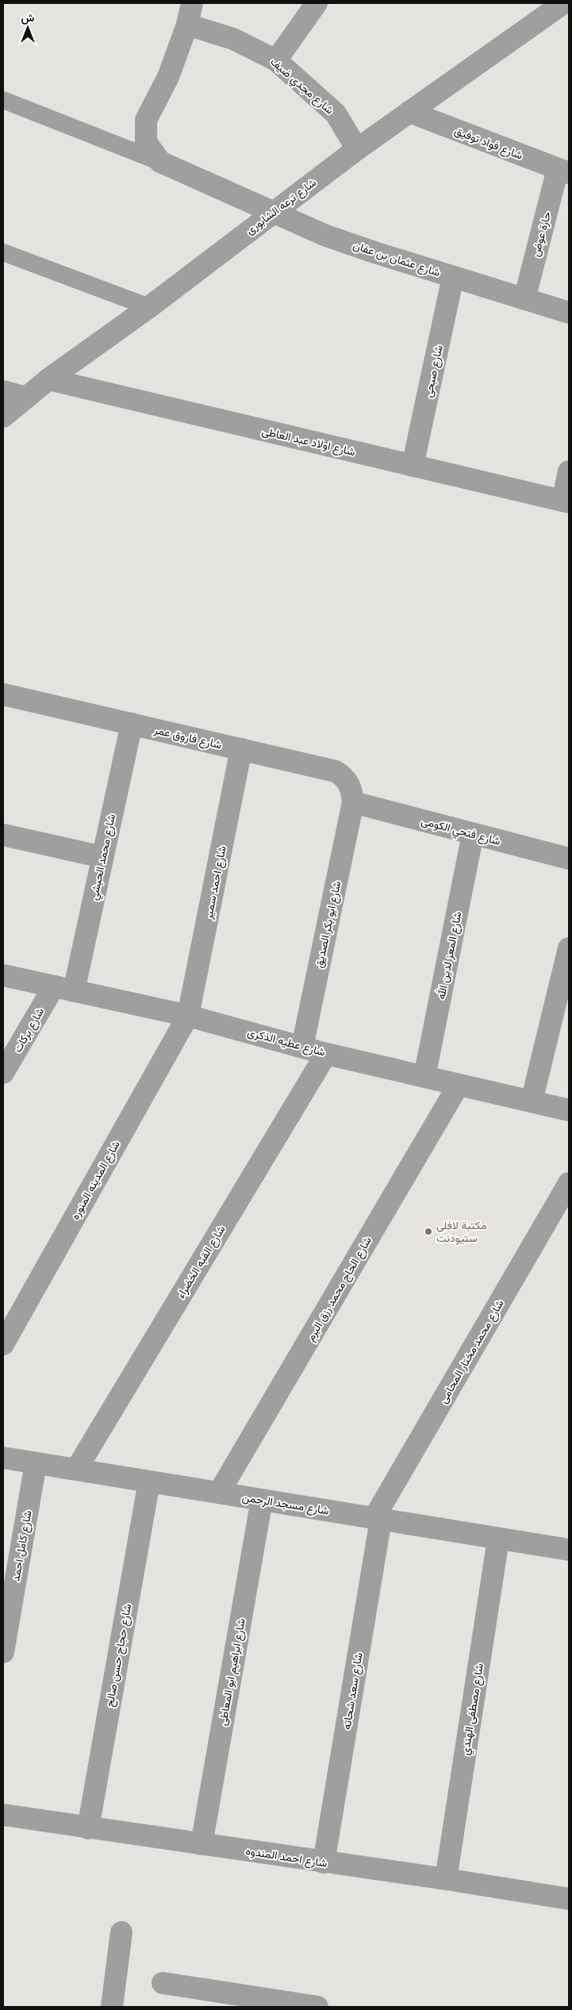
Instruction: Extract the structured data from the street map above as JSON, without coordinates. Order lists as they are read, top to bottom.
{
  "streets": {
    "street": [
      "شارع مجدي ضيف",
      "شارع فواد توفيق",
      "شارع ترعه الشابورى",
      "حارة عوض",
      "شارع عثمان بن عفان",
      "شارع صبحى",
      "شارع اولاد عبد العاطى",
      "شارع فاروق عمر",
      "شارع فتحي الكومى",
      "شارع محمد الحبشي",
      "شارع احمد سمير",
      "شارع ابو بكر الصديق",
      "شارع المعز لدين الله",
      "شارع بركات",
      "شارع عطيه الذكرى",
      "شارع المدينه المنوره",
      "شارع القبه الخضراء",
      "شارع الحاج محمد رزق البرم",
      "شارع محمد مختار المحامى",
      "شارع مسجد الرحمن",
      "شارع كامل احمد",
      "شارع حجاج حسن صالح",
      "شارع ابراهيم ابو المعاطى",
      "شارع سعد شحاته",
      "شارع مصطفى الهندي",
      "شارع احمد المندوه"
    ]
  },
  "crossings": [
    ["شارع مجدي ضيف", "شارع ترعه الشابورى"],
    ["شارع فواد توفيق", "شارع ترعه الشابورى"],
    ["شارع فواد توفيق", "حارة عوض"],
    ["شارع ترعه الشابورى", "شارع عثمان بن عفان"],
    ["شارع ترعه الشابورى", "شارع اولاد عبد العاطى"],
    ["حارة عوض", "شارع عثمان بن عفان"],
    ["شارع عثمان بن عفان", "شارع صبحى"],
    ["شارع صبحى", "شارع اولاد عبد العاطى"],
    ["شارع فاروق عمر", "شارع فتحي الكومى"],
    ["شارع فاروق عمر", "شارع محمد الحبشي"],
    ["شارع فاروق عمر", "شارع احمد سمير"],
    ["شارع فاروق عمر", "شارع ابو بكر الصديق"],
    ["شارع فتحي الكومى", "شارع ابو بكر الصديق"],
    ["شارع فتحي الكومى", "شارع المعز لدين الله"],
    ["شارع محمد الحبشي", "شارع بركات"],
    ["شارع محمد الحبشي", "شارع عطيه الذكرى"],
    ["شارع احمد سمير", "شارع عطيه الذكرى"],
    ["شارع احمد سمير", "شارع المدينه المنوره"],
    ["شارع ابو بكر الصديق", "شارع عطيه الذكرى"],
    ["شارع المعز لدين الله", "شارع عطيه الذكرى"],
    ["شارع بركات", "شارع عطيه الذكرى"],
    ["شارع عطيه الذكرى", "شارع المدينه المنوره"],
    ["شارع عطيه الذكرى", "شارع القبه الخضراء"],
    ["شارع عطيه الذكرى", "شارع الحاج محمد رزق البرم"],
    ["شارع القبه الخضراء", "شارع مسجد الرحمن"],
    ["شارع الحاج محمد رزق البرم", "شارع مسجد الرحمن"],
    ["شارع محمد مختار المحامى", "شارع مسجد الرحمن"],
    ["شارع محمد مختار المحامى", "شارع سعد شحاته"],
    ["شارع مسجد الرحمن", "شارع كامل احمد"],
    ["شارع مسجد الرحمن", "شارع حجاج حسن صالح"],
    ["شارع مسجد الرحمن", "شارع ابراهيم ابو المعاطى"],
    ["شارع مسجد الرحمن", "شارع سعد شحاته"],
    ["شارع مسجد الرحمن", "شارع مصطفى الهندي"],
    ["شارع حجاج حسن صالح", "شارع احمد المندوه"],
    ["شارع ابراهيم ابو المعاطى", "شارع احمد المندوه"],
    ["شارع سعد شحاته", "شارع احمد المندوه"],
    ["شارع مصطفى الهندي", "شارع احمد المندوه"]
  ],
  "places": ["مكتبة لافلى ستيودنت"],
  "north": "top"
}
